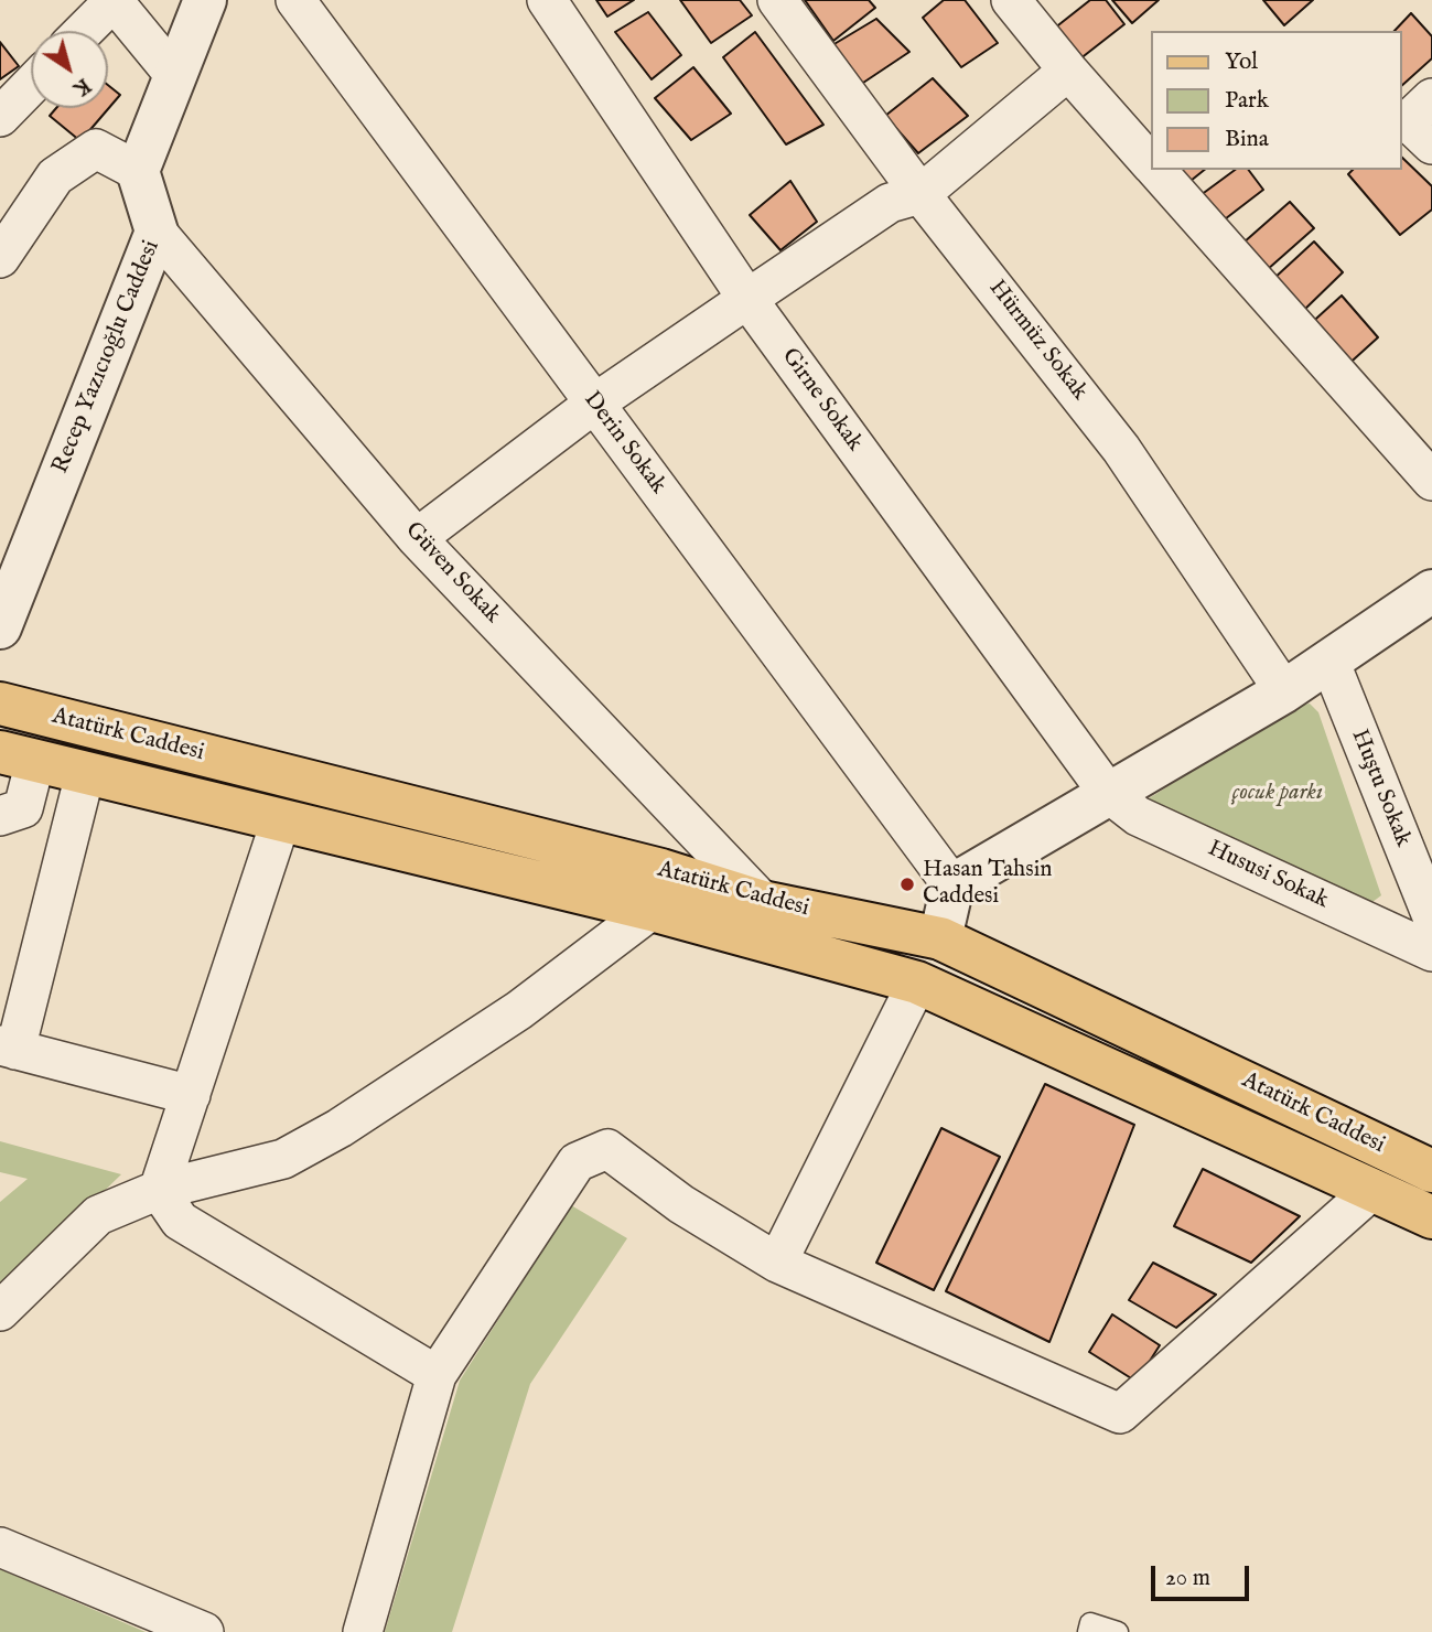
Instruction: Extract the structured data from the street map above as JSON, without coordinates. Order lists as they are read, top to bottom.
{
  "streets": {
    "main road": ["Atatürk Caddesi"],
    "street": [
      "Hürmüz Sokak",
      "Recep Yazıcıoğlu Caddesi",
      "Girne Sokak",
      "Derin Sokak",
      "Güven Sokak",
      "Huştu Sokak",
      "Hususi Sokak"
    ]
  },
  "crossings": [
    ["Recep Yazıcıoğlu Caddesi", "Güven Sokak"],
    ["Girne Sokak", "Hususi Sokak"],
    ["Güven Sokak", "Atatürk Caddesi"]
  ],
  "parks": ["çocuk parkı"],
  "places": ["Hasan Tahsin Caddesi"],
  "legend": ["Yol", "Park", "Bina"],
  "scale_bar": "20 m",
  "north": "bottom right"
}
